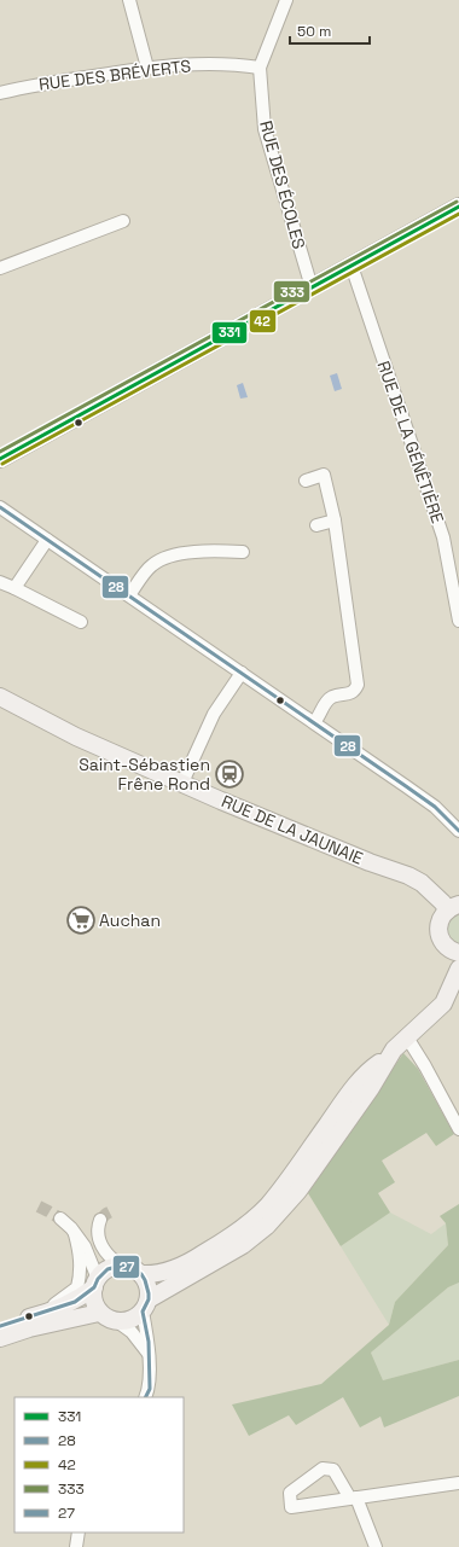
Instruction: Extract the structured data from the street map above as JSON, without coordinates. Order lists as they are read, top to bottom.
{
  "streets": {
    "main road": ["RUE DE LA JAUNAIE"],
    "street": ["RUE DES BRÉVERTS", "RUE DES ÉCOLES", "RUE DE LA GÉNÊTIÈRE"]
  },
  "crossings": [
    ["RUE DES BRÉVERTS", "RUE DES ÉCOLES"]
  ],
  "places": {
    "station": ["Saint-Sébastien Frêne Rond"],
    "supermarket": ["Auchan"]
  },
  "lines": [
    "transit line 333",
    "transit line 331",
    "transit line 42",
    "transit line 28",
    "transit line 27"
  ],
  "legend": [
    "331",
    "28",
    "42",
    "333",
    "27"
  ],
  "scale_bar": "50 m"
}
